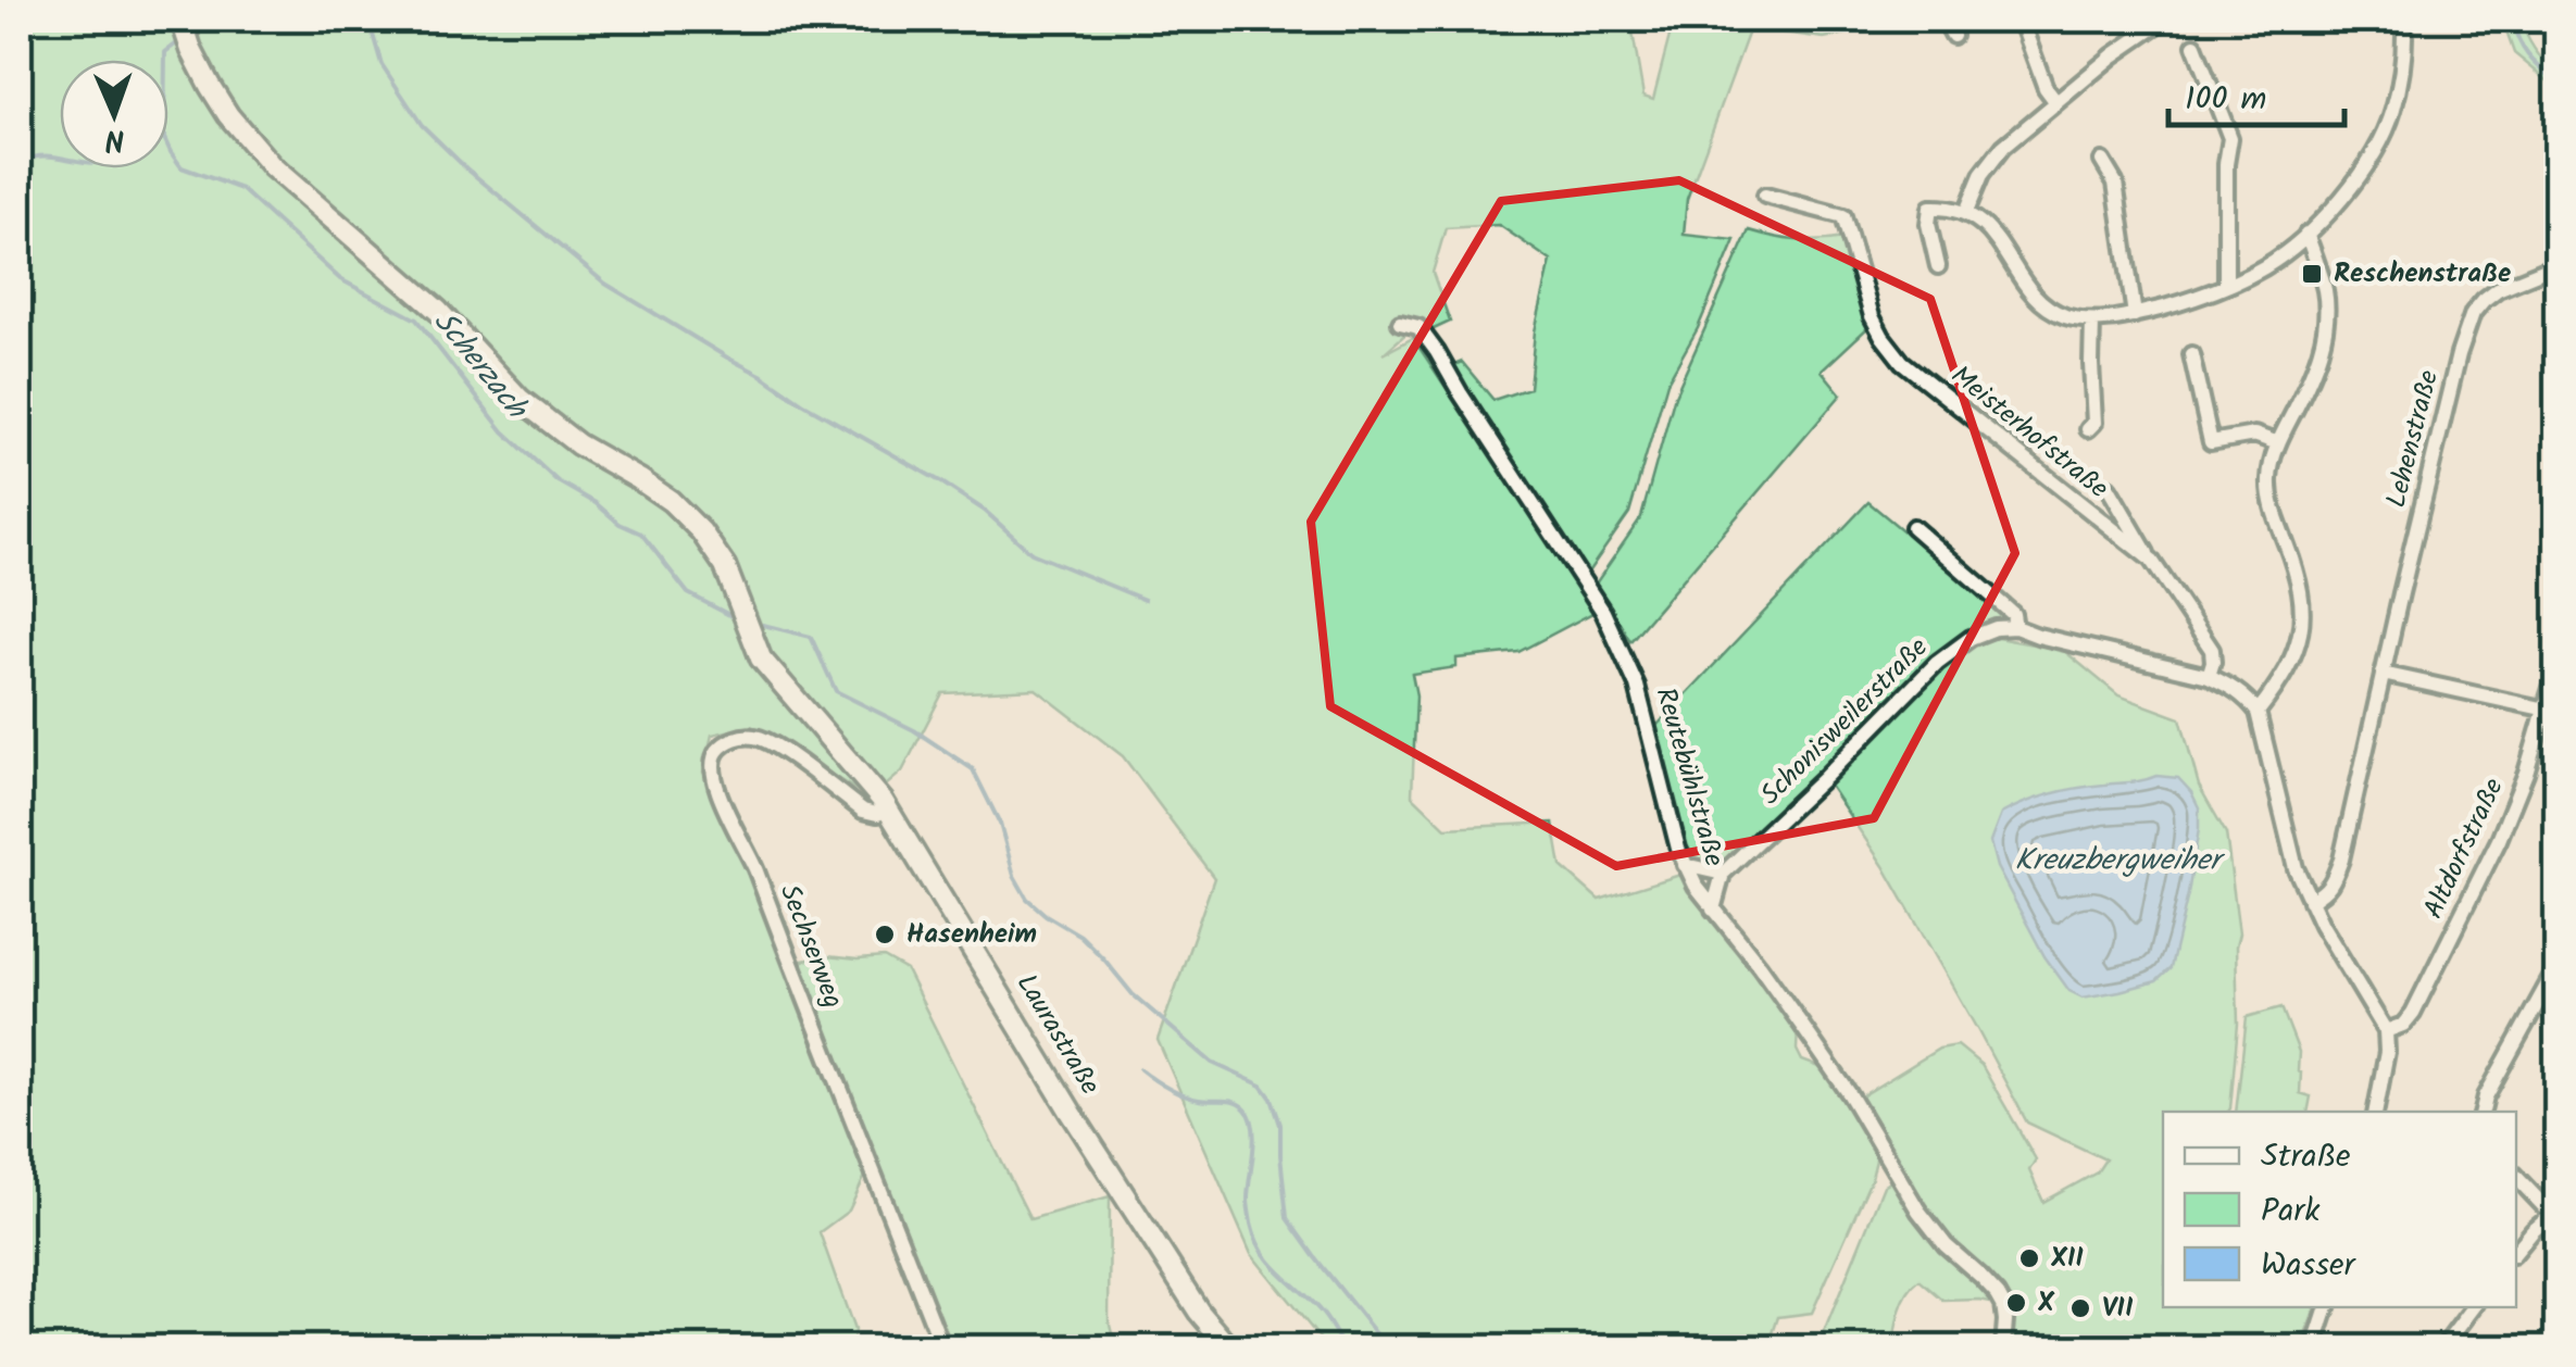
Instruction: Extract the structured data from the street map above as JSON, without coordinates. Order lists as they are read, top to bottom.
{
  "streets": {
    "street": [
      "Meisterhofstraße",
      "Lehenstraße",
      "Schonisweilerstraße",
      "Reutebühlstraße",
      "Altdorfstraße",
      "Sechserweg",
      "Laurastraße"
    ]
  },
  "crossings": [
    ["Sechserweg", "Laurastraße"]
  ],
  "water": ["Scherzach", "Kreuzbergweiher"],
  "places": {
    "transit": ["Reschenstraße"],
    "other": [
      "Hasenheim",
      "XII",
      "X",
      "VII"
    ]
  },
  "legend": ["Straße", "Park", "Wasser"],
  "scale_bar": "100 m",
  "north": "bottom"
}
